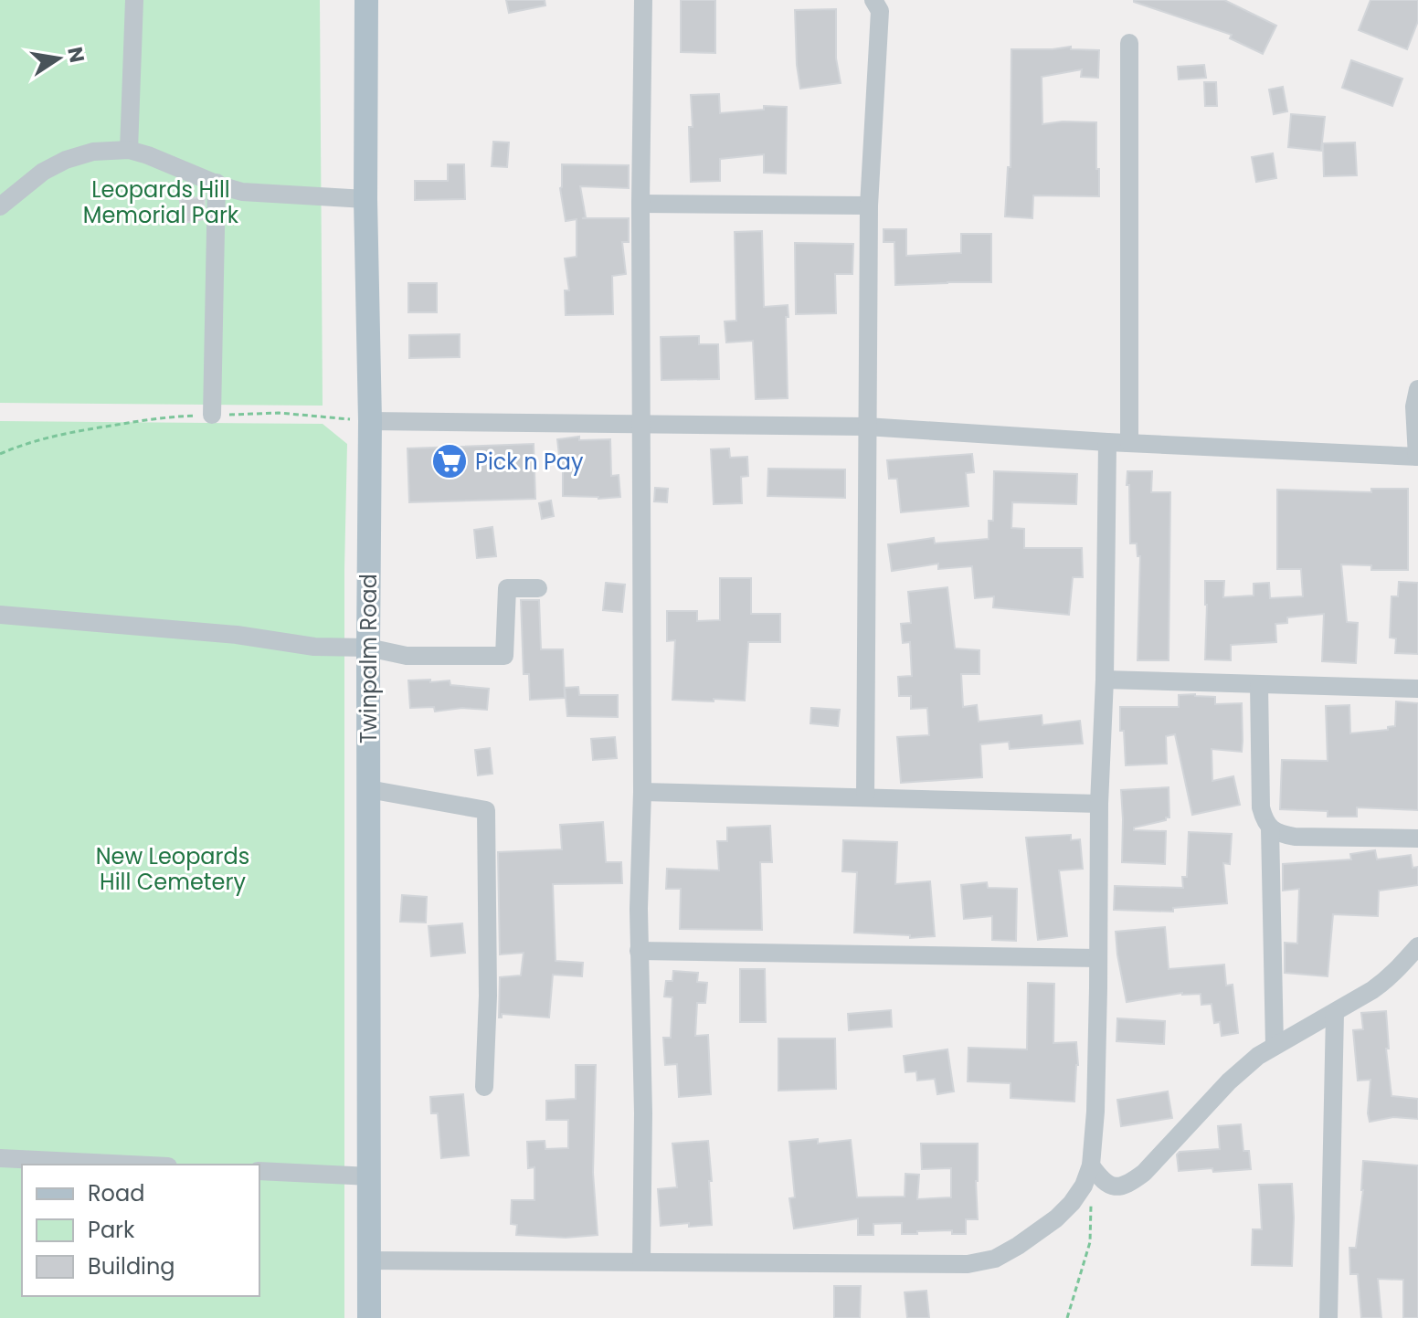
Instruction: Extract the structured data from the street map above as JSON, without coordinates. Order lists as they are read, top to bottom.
{
  "streets": {
    "main road": ["Twinpalm Road"]
  },
  "parks": ["Leopards Hill Memorial Park", "New Leopards Hill Cemetery"],
  "places": {
    "supermarket": ["Pick n Pay"]
  },
  "legend": ["Road", "Park", "Building"],
  "north": "right"
}
